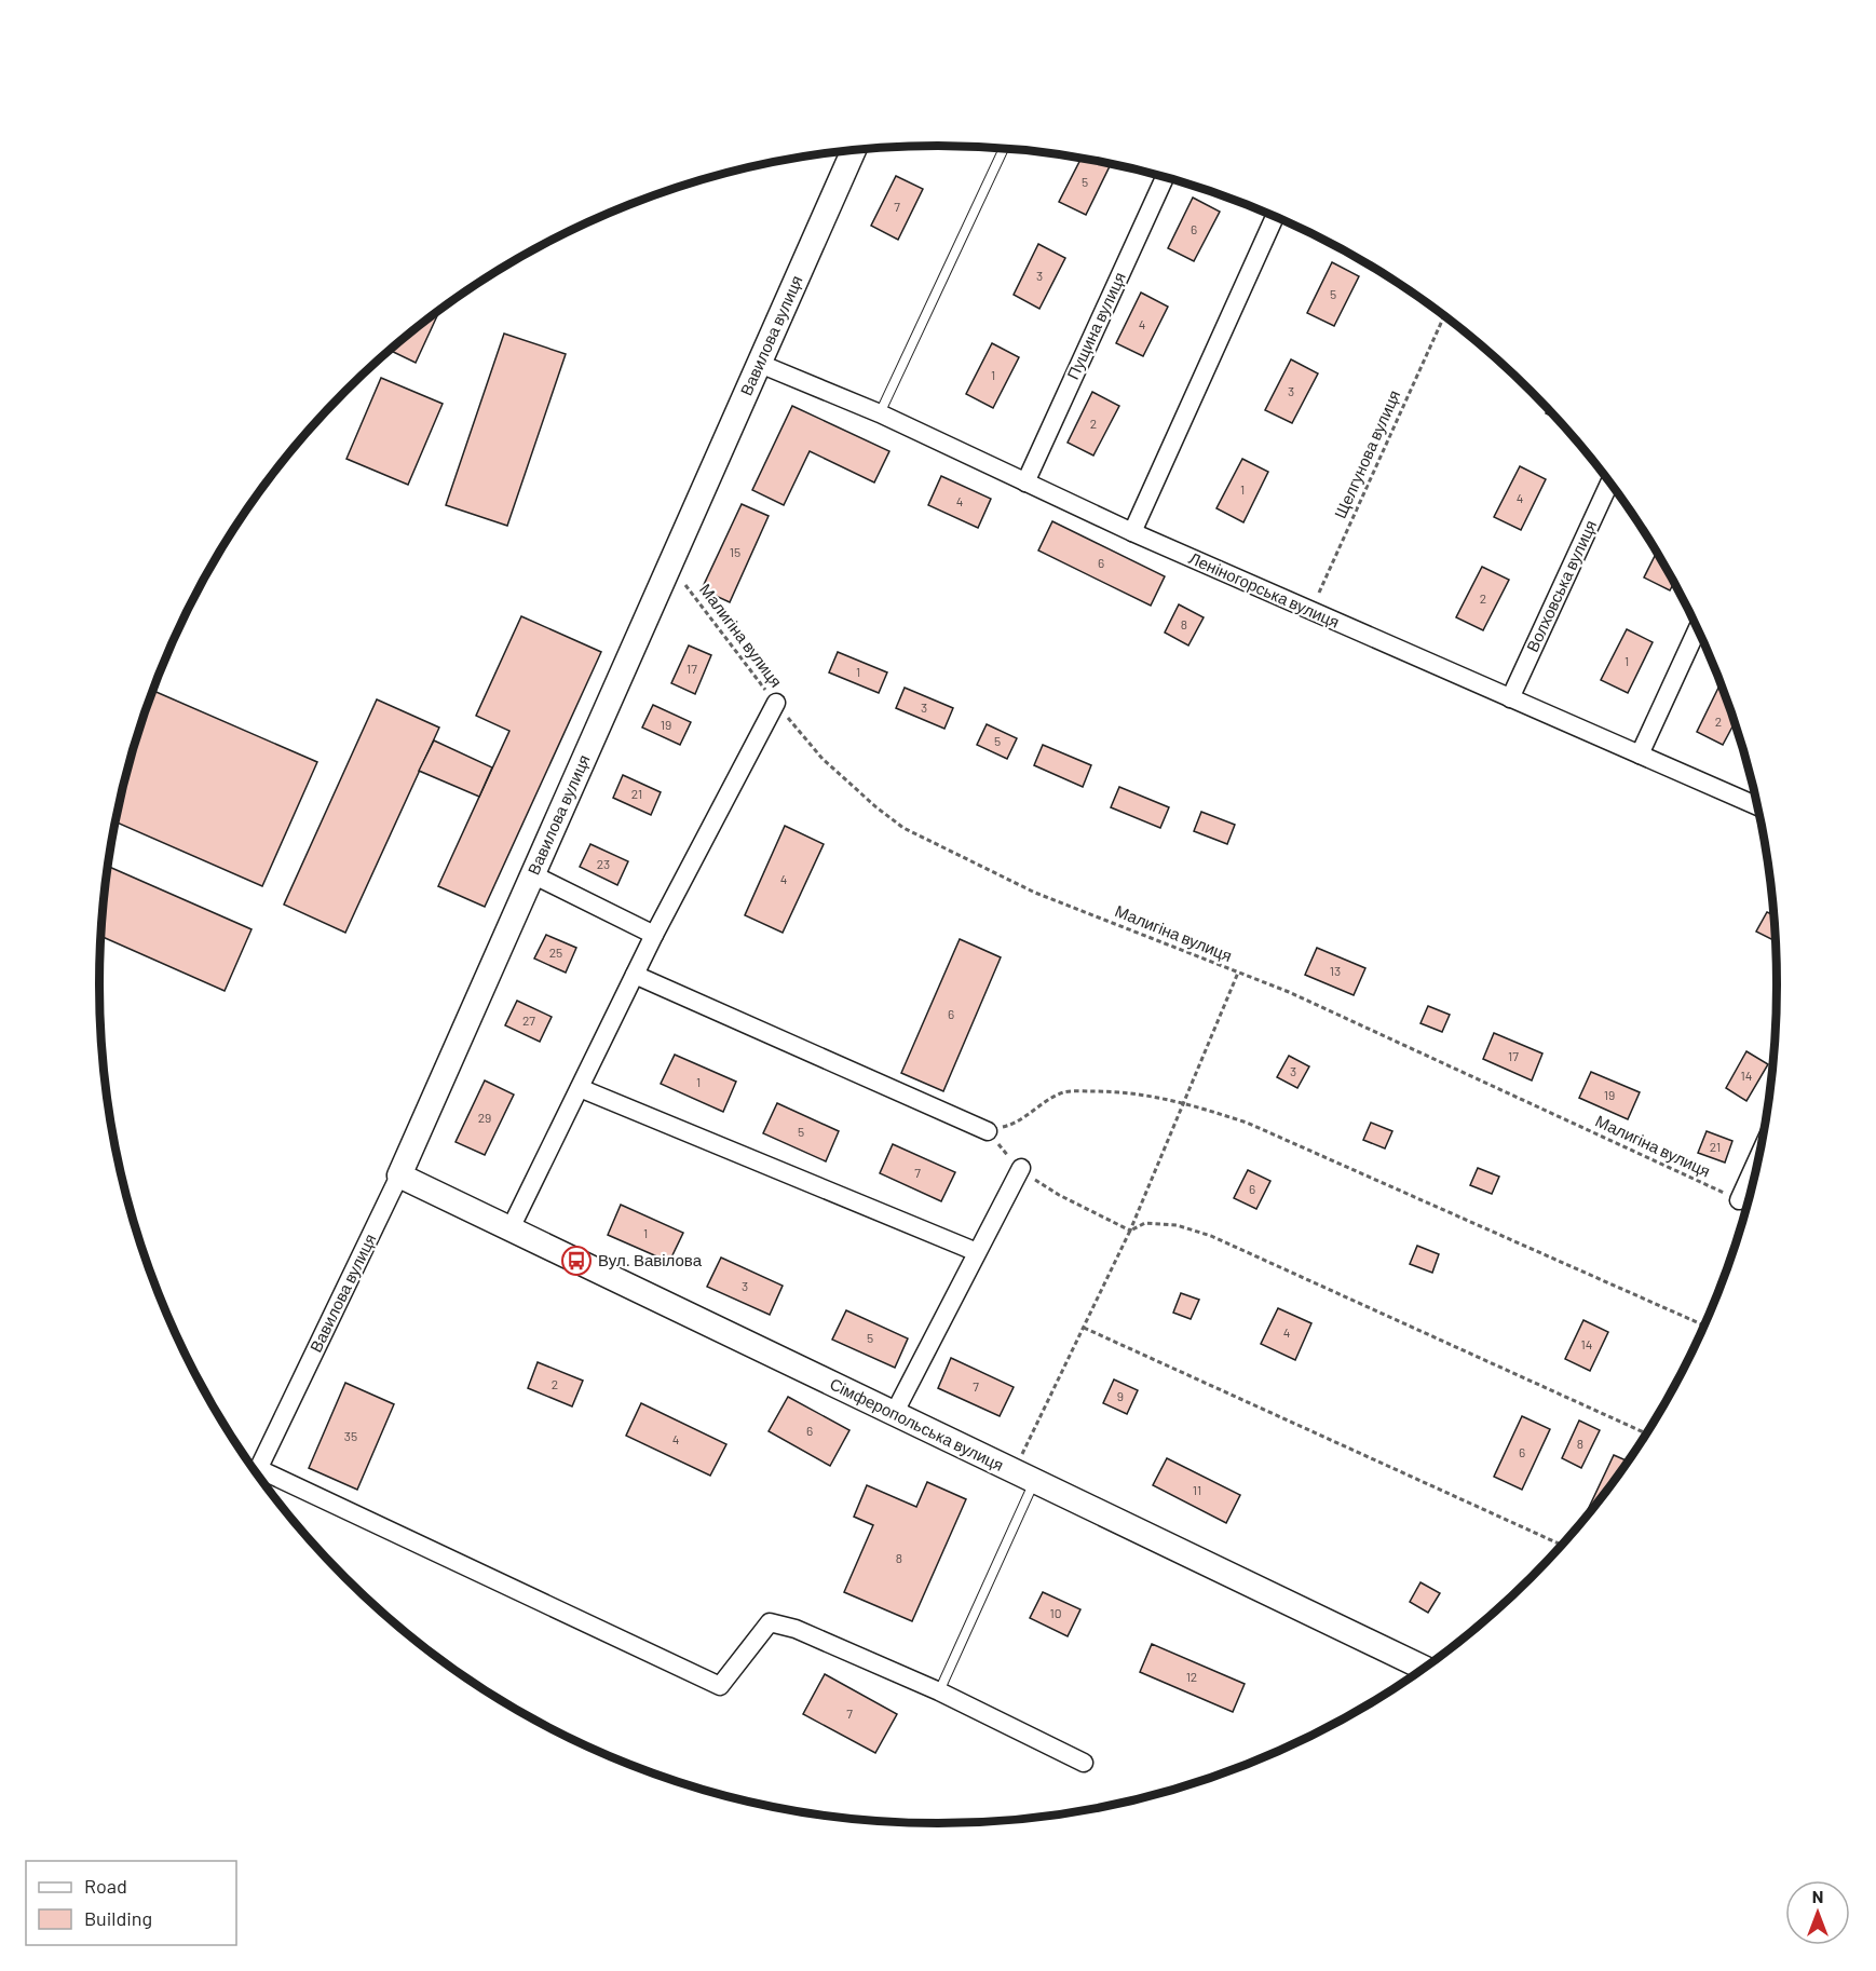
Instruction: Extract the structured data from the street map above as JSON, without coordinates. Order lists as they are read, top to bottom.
{
  "streets": {
    "street": [
      "Пущина вулиця",
      "Вавилова вулиця",
      "Волховська вулиця",
      "Леніногорська вулиця",
      "Сімферопольська вулиця"
    ],
    "path": ["Щелгунова вулиця", "Малигіна вулиця"]
  },
  "crossings": [
    ["Пущина вулиця", "Леніногорська вулиця"],
    ["Вавилова вулиця", "Леніногорська вулиця"],
    ["Вавилова вулиця", "Малигіна вулиця"],
    ["Вавилова вулиця", "Сімферопольська вулиця"],
    ["Щелгунова вулиця", "Леніногорська вулиця"],
    ["Волховська вулиця", "Леніногорська вулиця"]
  ],
  "places": {
    "bus stop": ["Вул. Вавілова"]
  },
  "house_numbers": [
    "5",
    "7",
    "6",
    "3",
    "5",
    "4",
    "1",
    "3",
    "2",
    "1",
    "4",
    "4",
    "15",
    "6",
    "2",
    "8",
    "1",
    "17",
    "1",
    "3",
    "2",
    "19",
    "5",
    "21",
    "23",
    "4",
    "25",
    "13",
    "6",
    "27",
    "17",
    "3",
    "14",
    "1",
    "19",
    "29",
    "5",
    "21",
    "7",
    "6",
    "1",
    "3",
    "4",
    "5",
    "14",
    "2",
    "7",
    "9",
    "6",
    "35",
    "4",
    "8",
    "6",
    "11",
    "8",
    "10",
    "12",
    "7"
  ],
  "legend": ["Road", "Building"],
  "north": "top"
}
